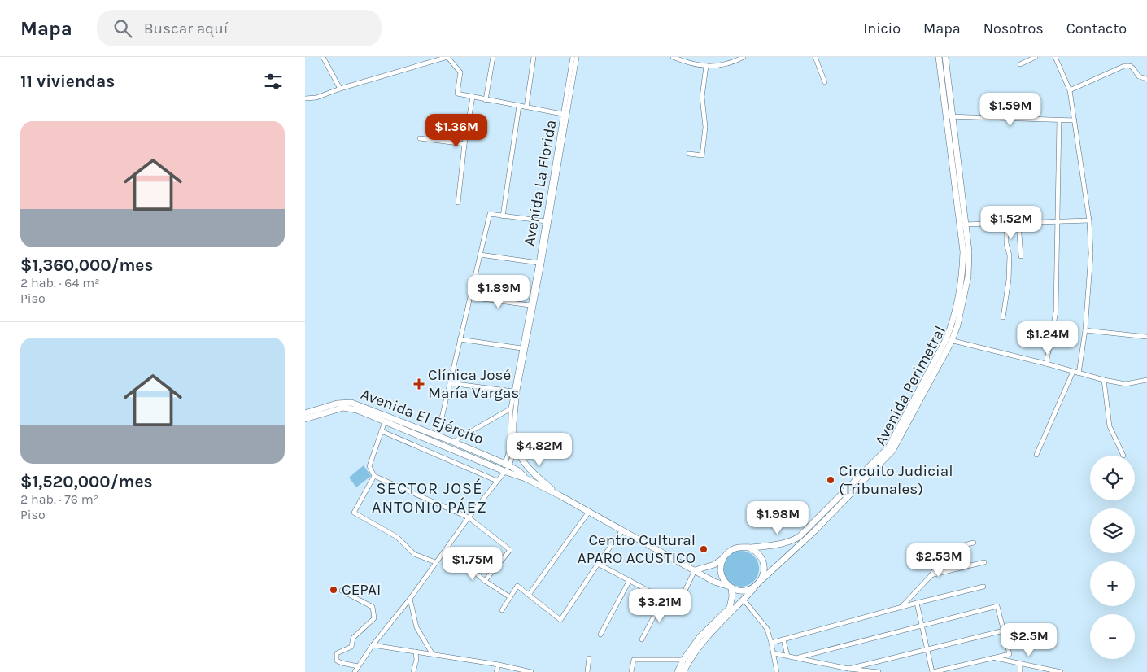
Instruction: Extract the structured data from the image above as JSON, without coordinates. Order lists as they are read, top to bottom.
{
  "streets": {
    "main road": ["Avenida Perimetral", "Avenida El Ejército"],
    "street": ["Avenida La Florida"]
  },
  "crossings": [
    ["Avenida La Florida", "Avenida El Ejército"],
    ["Avenida Perimetral", "Avenida El Ejército"]
  ],
  "districts": ["SECTOR JOSÉ ANTONIO PÁEZ"],
  "places": {
    "health": ["Clínica José María Vargas"],
    "other": ["Circuito Judicial (Tribunales)", "Centro Cultural APARO ACUSTICO", "CEPAI"]
  },
  "page": {
    "header": "Mapa",
    "search": "Buscar aquí",
    "nav": [
      "Inicio",
      "Mapa",
      "Nosotros",
      "Contacto"
    ],
    "heading": "11 viviendas",
    "price": [
      "$1.59M",
      "$1.36M",
      "$1.52M",
      "$1.89M",
      "$1.24M",
      "$4.82M",
      "$1.98M",
      "$2.53M",
      "$1.75M",
      "$3.21M",
      "$2.5M"
    ],
    "list": [
      {
        "name": "$1,360,000/mes",
        "note": "2 hab. · 64 m² · Piso"
      },
      {
        "name": "$1,520,000/mes",
        "note": "2 hab. · 76 m² · Piso"
      }
    ],
    "map_buttons": ["+", "−"]
  }
}
